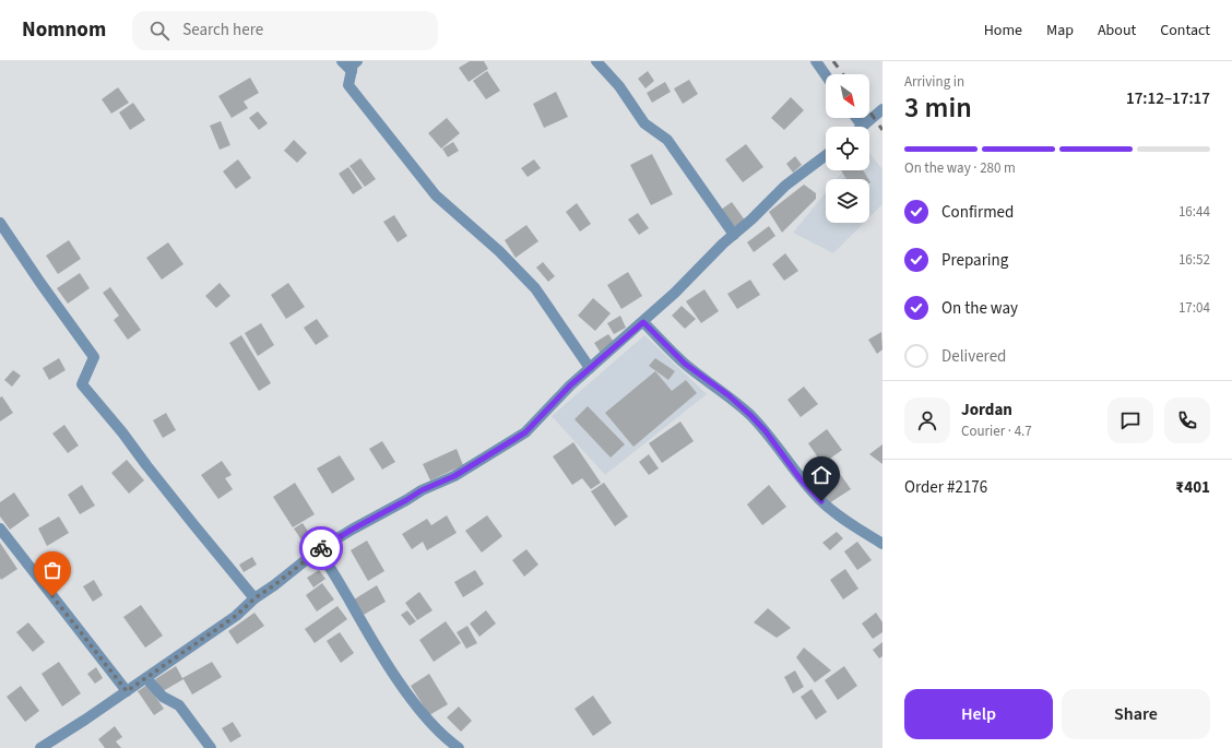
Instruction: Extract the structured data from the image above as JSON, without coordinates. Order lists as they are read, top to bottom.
{
  "north": "bottom right",
  "page": {
    "header": "Nomnom",
    "search": "Search here",
    "nav": [
      "Home",
      "Map",
      "About",
      "Contact"
    ],
    "heading": ["3 min", "Arriving in", "17:12–17:17"],
    "panel": [
      "Jordan",
      "Courier · 4.7",
      "Order #2176",
      "₹401"
    ],
    "bar": "On the way · 280 m",
    "list": [
      ["Confirmed", "16:44"],
      ["Preparing", "16:52"],
      ["On the way", "17:04"],
      "Delivered"
    ],
    "buttons": ["Help", "Share"]
  }
}
